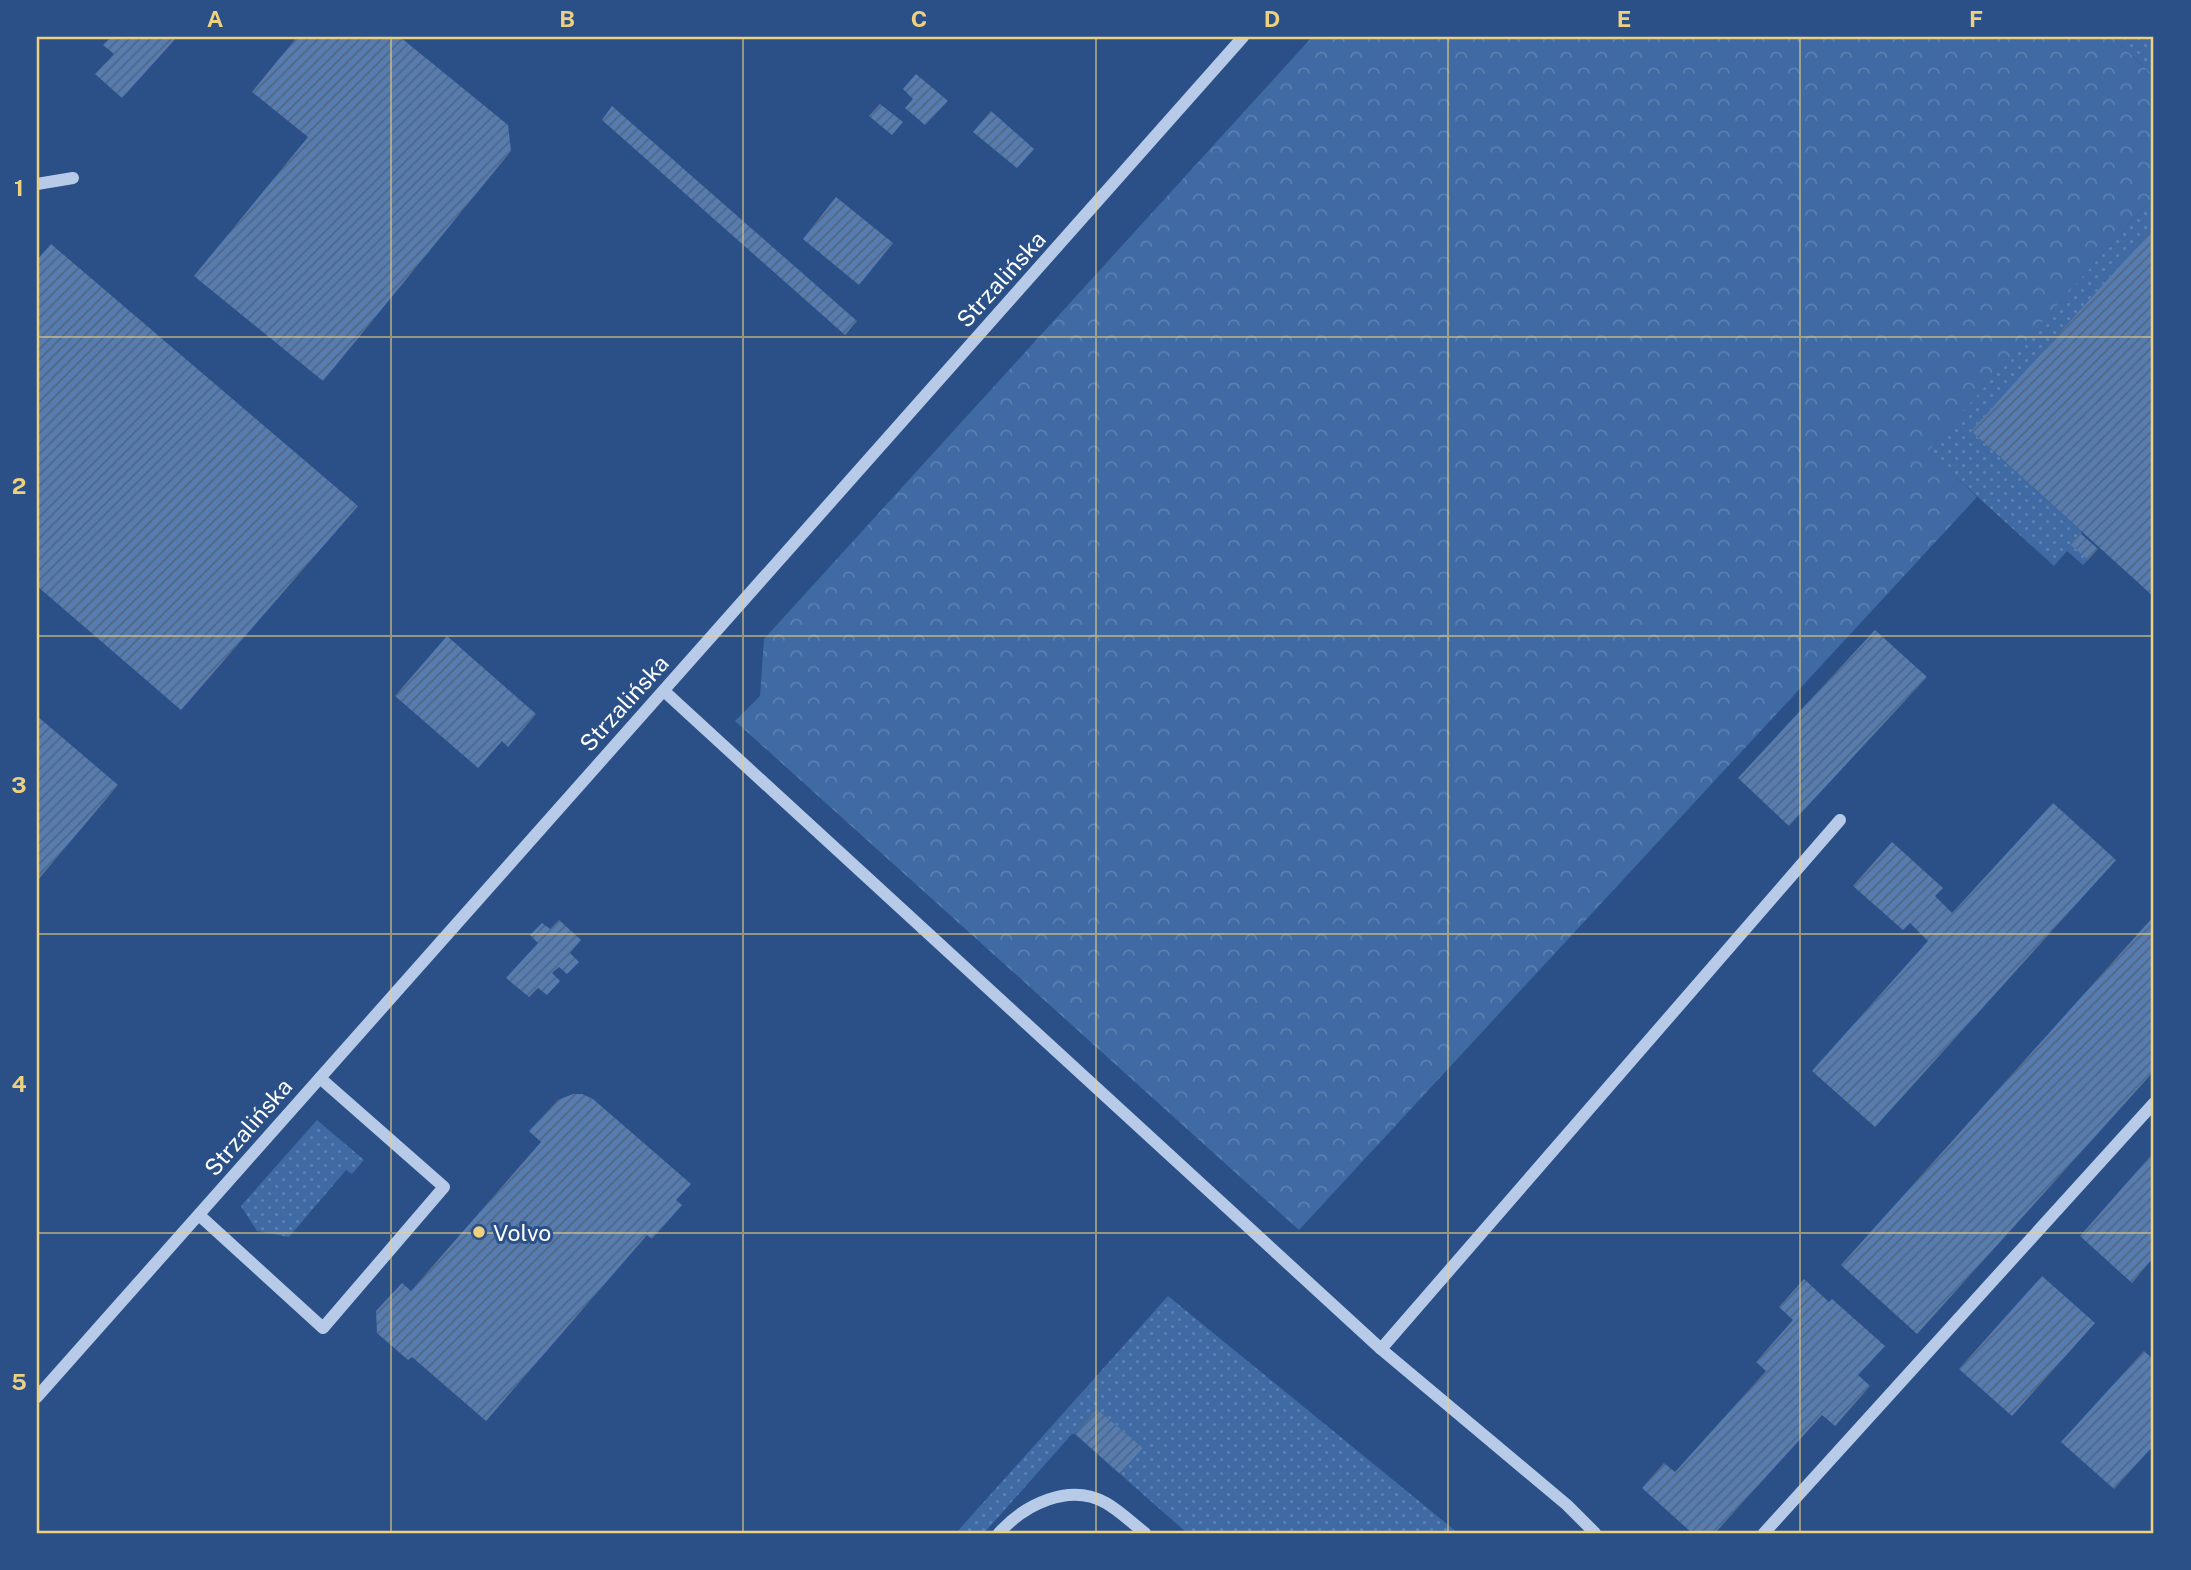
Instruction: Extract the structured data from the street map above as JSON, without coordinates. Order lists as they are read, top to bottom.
{
  "streets": {
    "street": ["Strzalińska"]
  },
  "places": ["Volvo"],
  "grid": {
    "columns": [
      "A",
      "B",
      "C",
      "D",
      "E",
      "F"
    ],
    "rows": [
      "1",
      "2",
      "3",
      "4",
      "5"
    ]
  }
}
